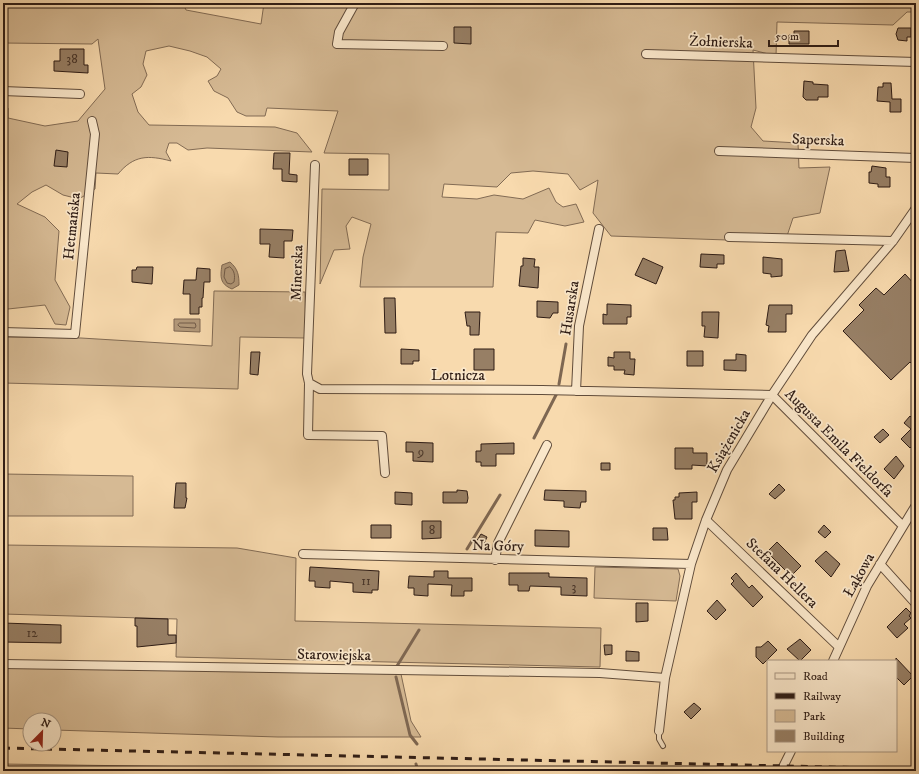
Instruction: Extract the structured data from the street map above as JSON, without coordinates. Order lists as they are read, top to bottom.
{
  "streets": {
    "street": [
      "Żołnierska",
      "Saperska",
      "Hetmańska",
      "Minerska",
      "Husarska",
      "Lotnicza",
      "Książenicka",
      "Augusta Emila Fieldorfa",
      "Na Góry",
      "Stefana Hellera",
      "Łąkowa",
      "Starowiejska"
    ]
  },
  "crossings": [
    ["Minerska", "Lotnicza"],
    ["Husarska", "Lotnicza"],
    ["Lotnicza", "Książenicka"],
    ["Lotnicza", "Augusta Emila Fieldorfa"],
    ["Książenicka", "Augusta Emila Fieldorfa"],
    ["Książenicka", "Na Góry"],
    ["Książenicka", "Stefana Hellera"],
    ["Książenicka", "Starowiejska"],
    ["Augusta Emila Fieldorfa", "Łąkowa"],
    ["Stefana Hellera", "Łąkowa"]
  ],
  "house_numbers": [
    "38",
    "9",
    "8",
    "11",
    "3",
    "12"
  ],
  "legend": [
    "Road",
    "Railway",
    "Park",
    "Building"
  ],
  "scale_bar": "50 m",
  "north": "top right"
}
